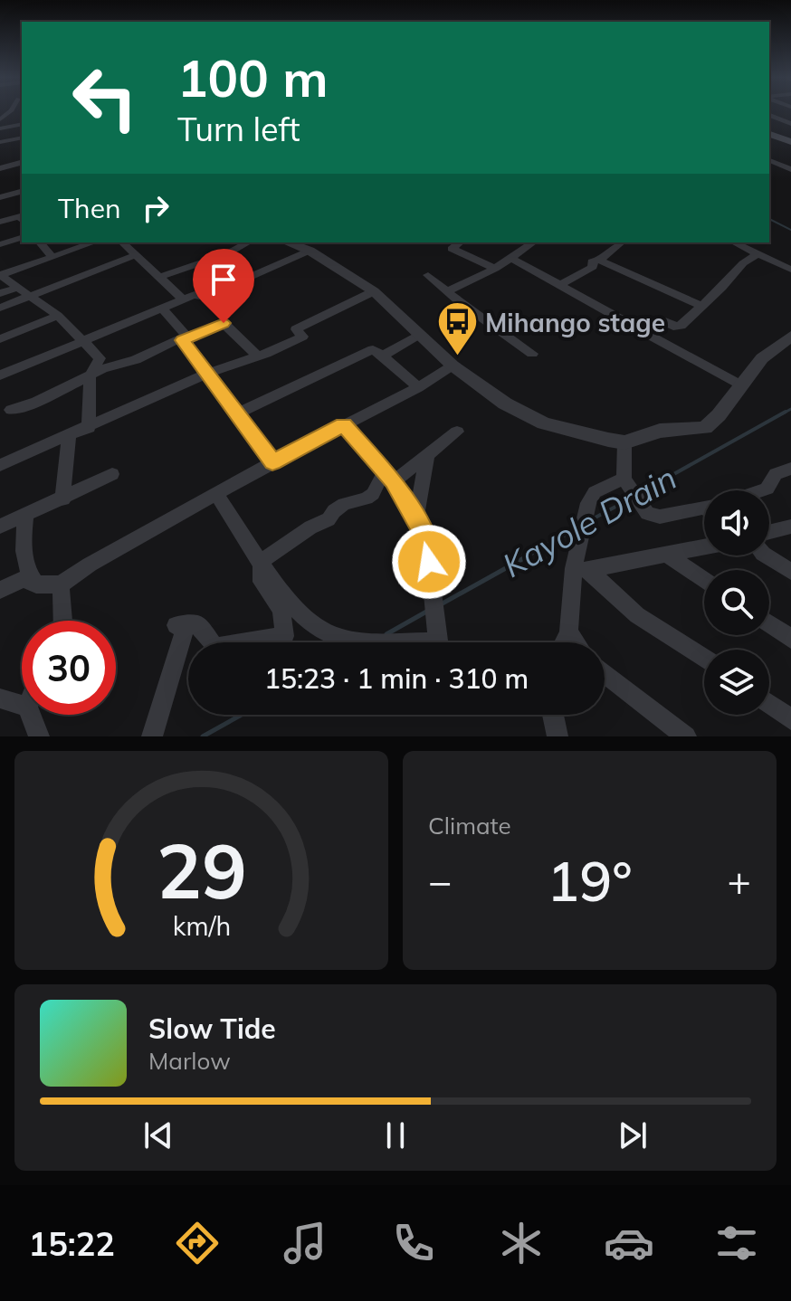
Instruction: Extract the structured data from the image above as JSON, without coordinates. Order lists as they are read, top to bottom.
{
  "water": ["Kayole Drain"],
  "places": {
    "bus stop": ["Mihango stage"]
  },
  "page": {
    "turn": ["100 m", "Turn left"],
    "then": "Then",
    "limit": "30",
    "trip": "15:23 · 1 min · 310 m",
    "tile": "Climate",
    "heat": ["−", "19°", "+"],
    "song": ["Slow Tide", "Marlow"],
    "tabs": "15:22",
    "gauge": ["29", "km/h"]
  }
}
